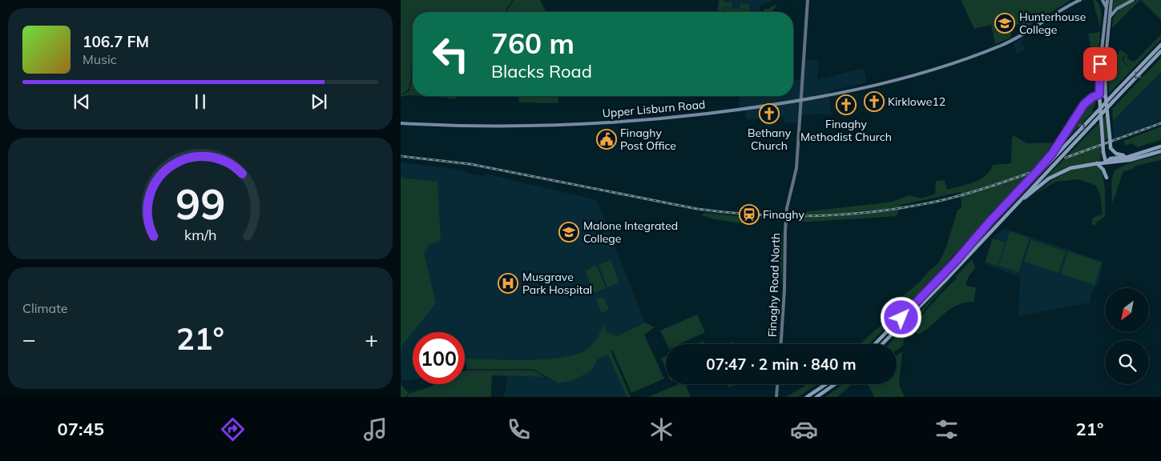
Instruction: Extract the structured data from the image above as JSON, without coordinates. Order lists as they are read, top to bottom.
{
  "streets": {
    "main road": ["Upper Lisburn Road"],
    "street": ["Finaghy Road North"]
  },
  "crossings": [
    ["Upper Lisburn Road", "Finaghy Road North"]
  ],
  "places": {
    "school or university": ["Hunterhouse College", "Malone Integrated College"],
    "church": ["Kirklowe12", "Finaghy Methodist Church", "Bethany Church"],
    "public building": ["Finaghy Post Office"],
    "station": ["Finaghy"],
    "hospital": ["Musgrave Park Hospital"]
  },
  "north": "bottom left",
  "page": {
    "turn": ["760 m", "Blacks Road"],
    "song": ["106.7 FM", "Music"],
    "tile": "Climate",
    "heat": ["−", "21°", "+"],
    "limit": "100",
    "trip": "07:47 · 2 min · 840 m",
    "tabs": ["07:45", "21°"],
    "gauge": ["99", "km/h"]
  }
}
